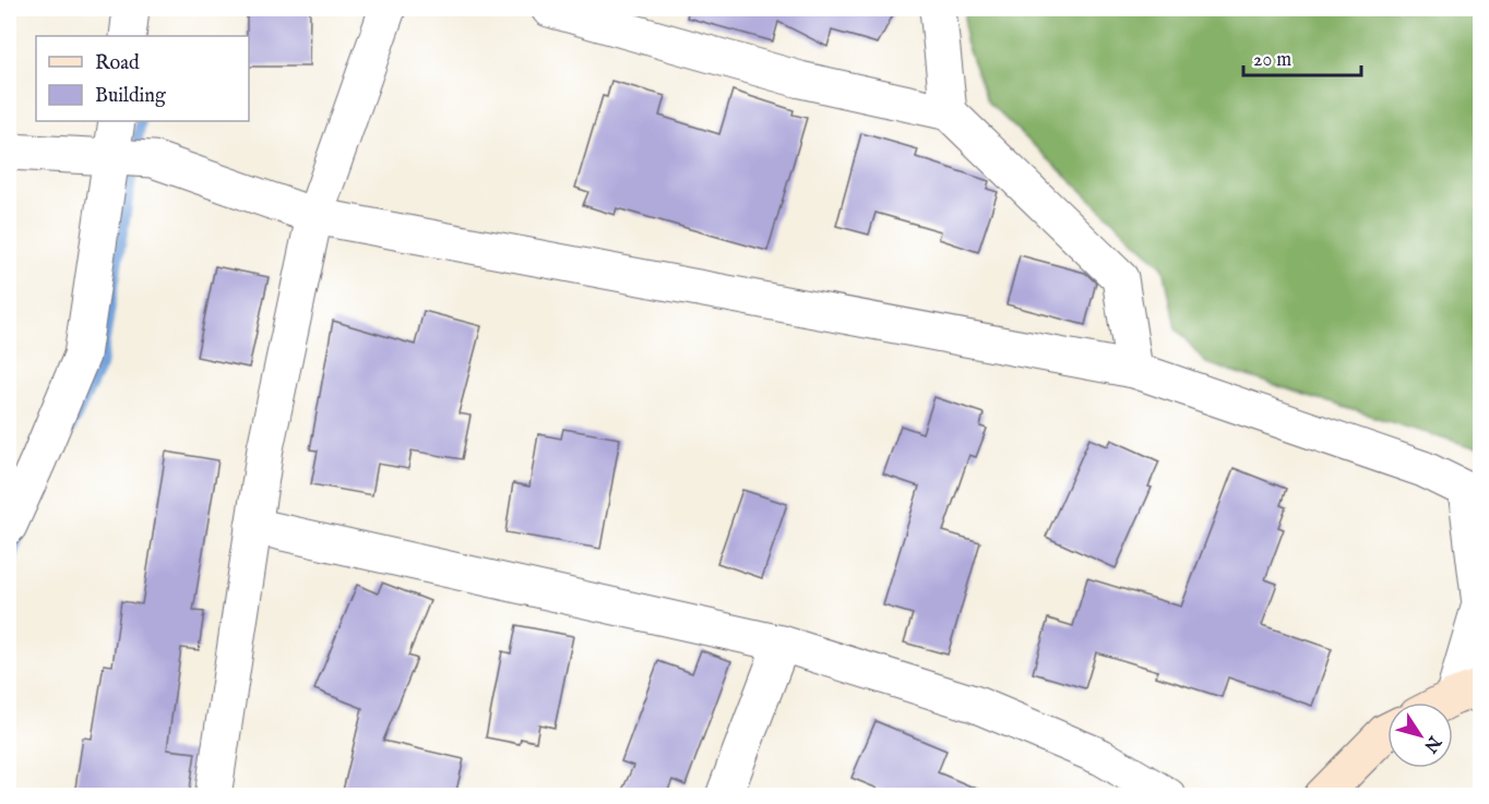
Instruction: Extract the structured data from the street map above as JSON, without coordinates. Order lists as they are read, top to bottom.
{
  "legend": ["Road", "Building"],
  "scale_bar": "20 m",
  "north": "bottom right"
}
